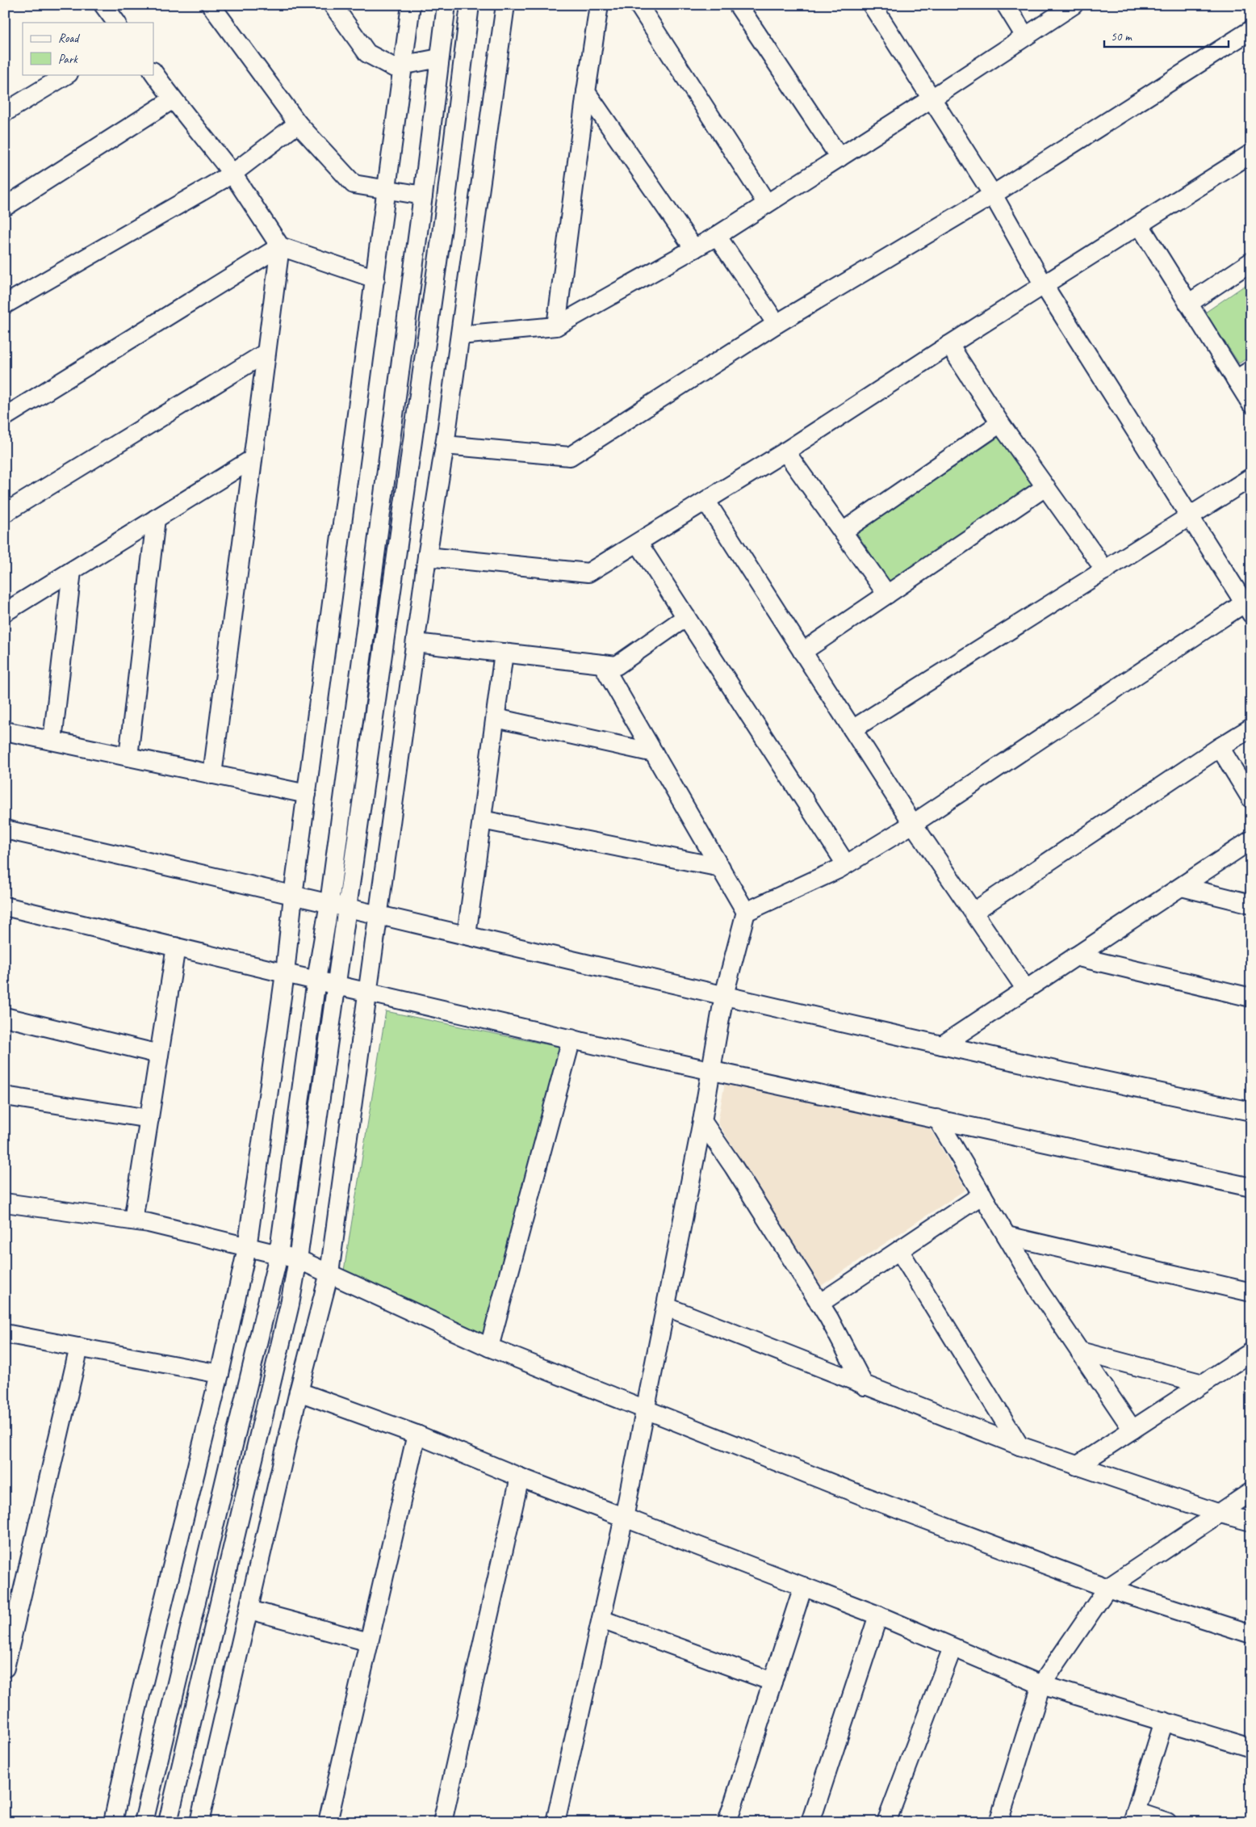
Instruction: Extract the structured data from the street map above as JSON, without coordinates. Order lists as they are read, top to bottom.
{
  "legend": ["Road", "Park"],
  "scale_bar": "50 m"
}
